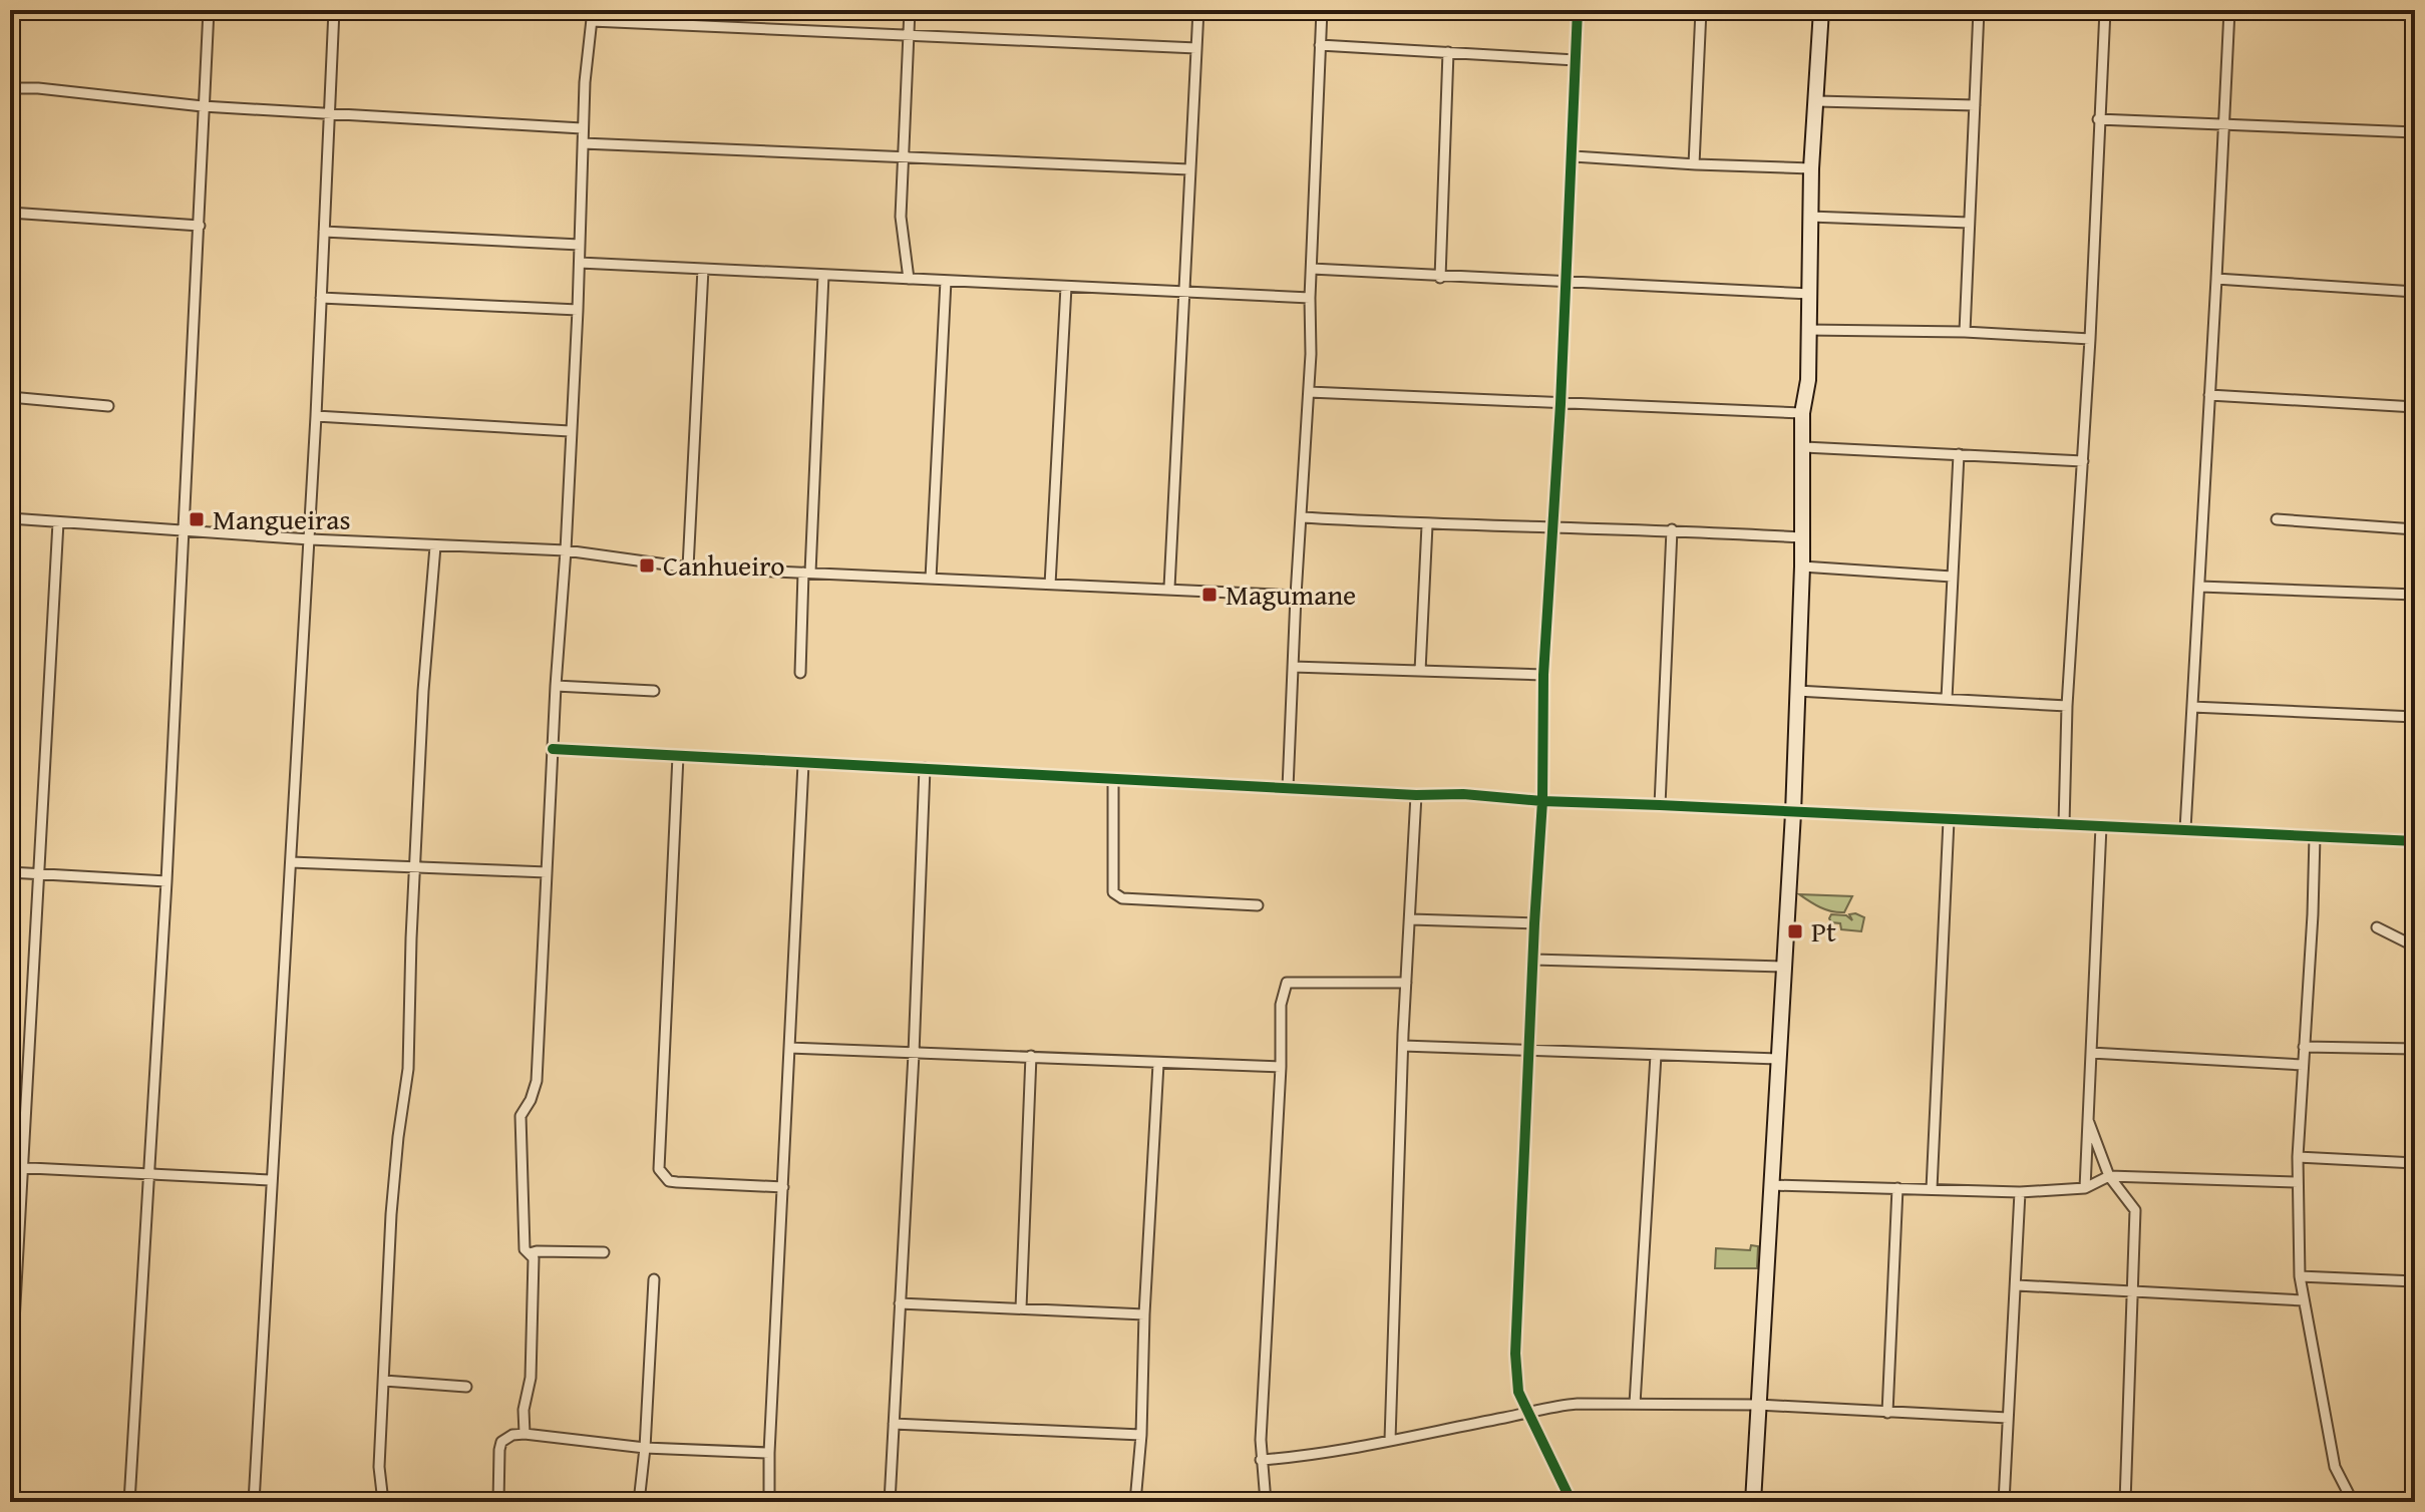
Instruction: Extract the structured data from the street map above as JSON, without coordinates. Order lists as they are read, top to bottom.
{
  "places": {
    "transit": [
      "Mangueiras",
      "Canhueiro",
      "Magumane",
      "Pt"
    ]
  }
}
